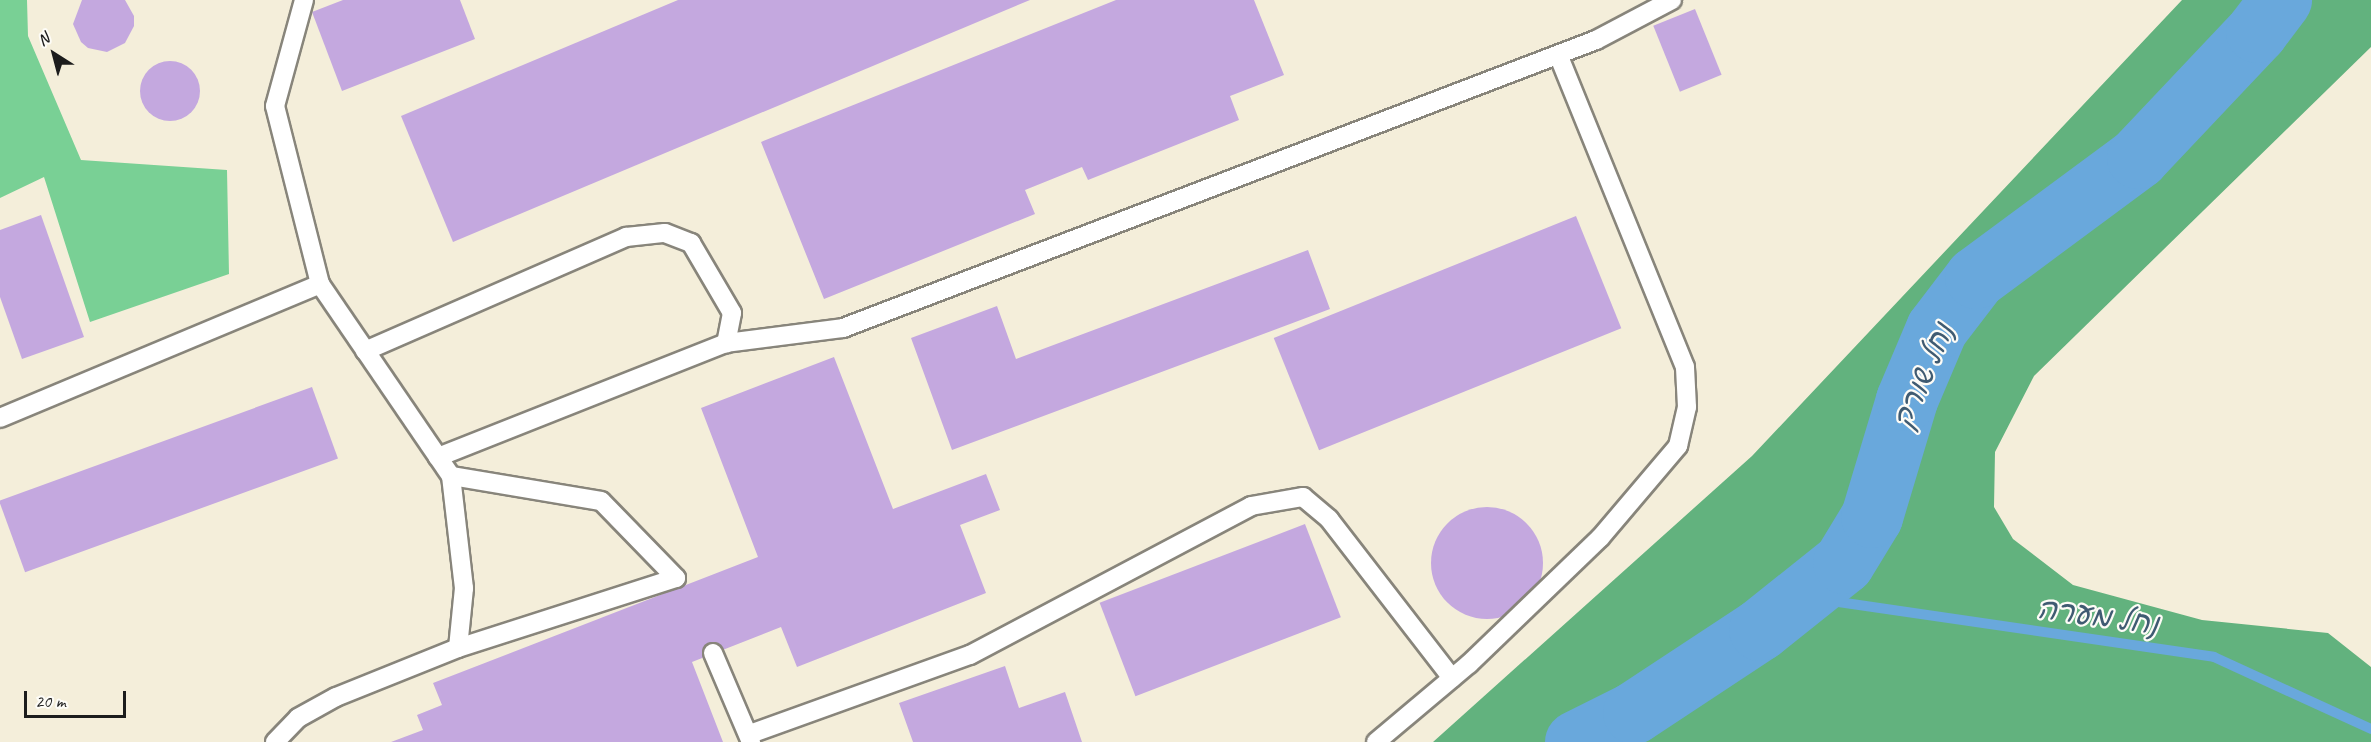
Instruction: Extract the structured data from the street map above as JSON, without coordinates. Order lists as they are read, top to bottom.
{
  "water": ["נחל שורק", "נחל מערה"],
  "scale_bar": "20 m",
  "north": "top left"
}
